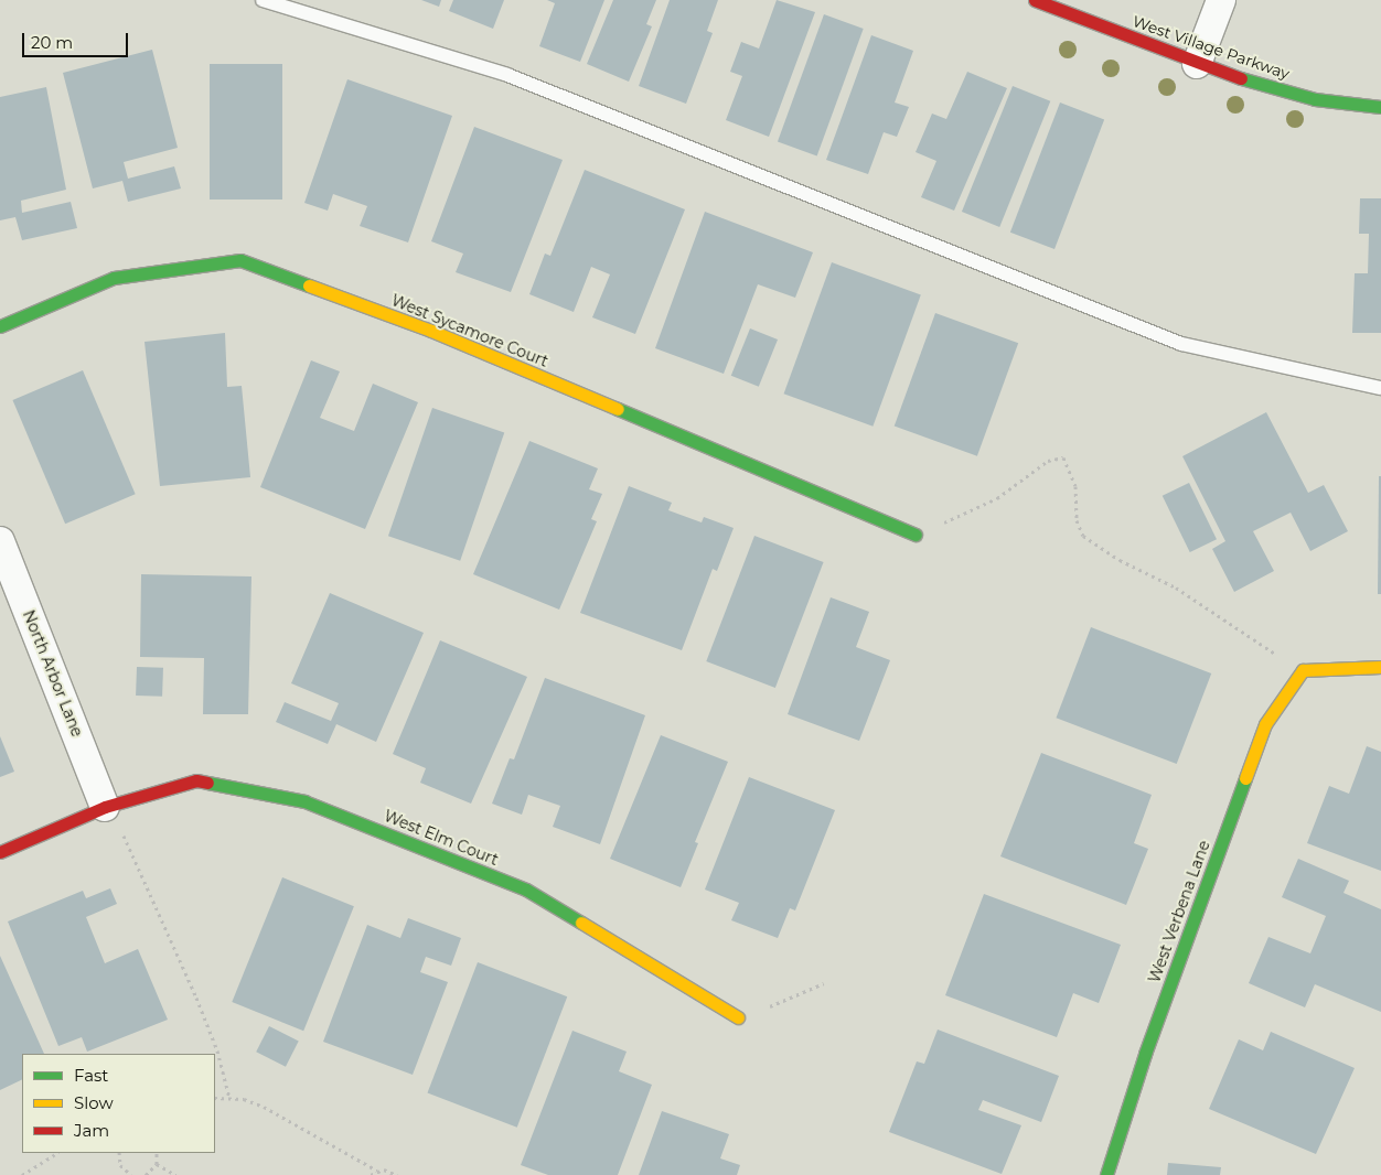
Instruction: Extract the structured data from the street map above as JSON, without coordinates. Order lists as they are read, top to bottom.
{
  "streets": {
    "street": [
      "West Village Parkway",
      "West Sycamore Court",
      "North Arbor Lane",
      "West Elm Court",
      "West Verbena Lane"
    ]
  },
  "crossings": [
    ["North Arbor Lane", "West Elm Court"]
  ],
  "legend": ["Fast", "Slow", "Jam"],
  "scale_bar": "20 m"
}
